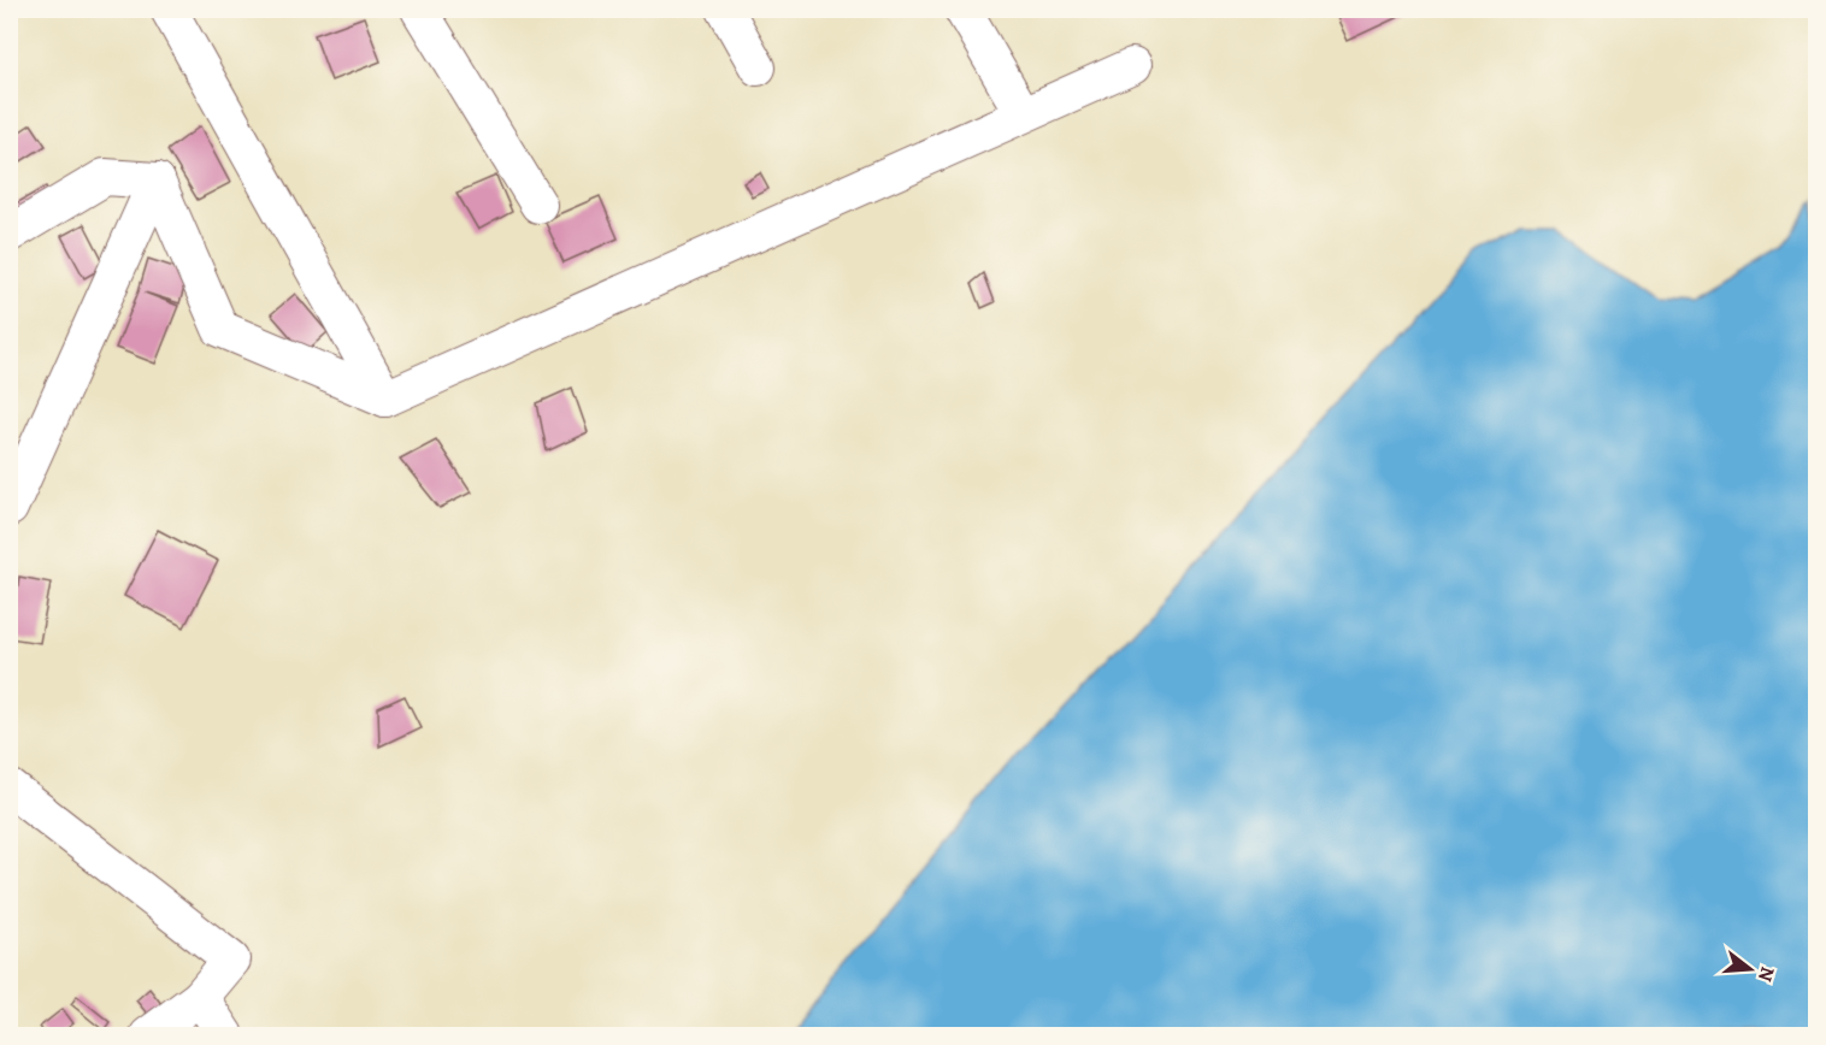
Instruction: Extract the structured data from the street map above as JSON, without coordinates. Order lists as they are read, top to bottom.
{
  "north": "right"
}
